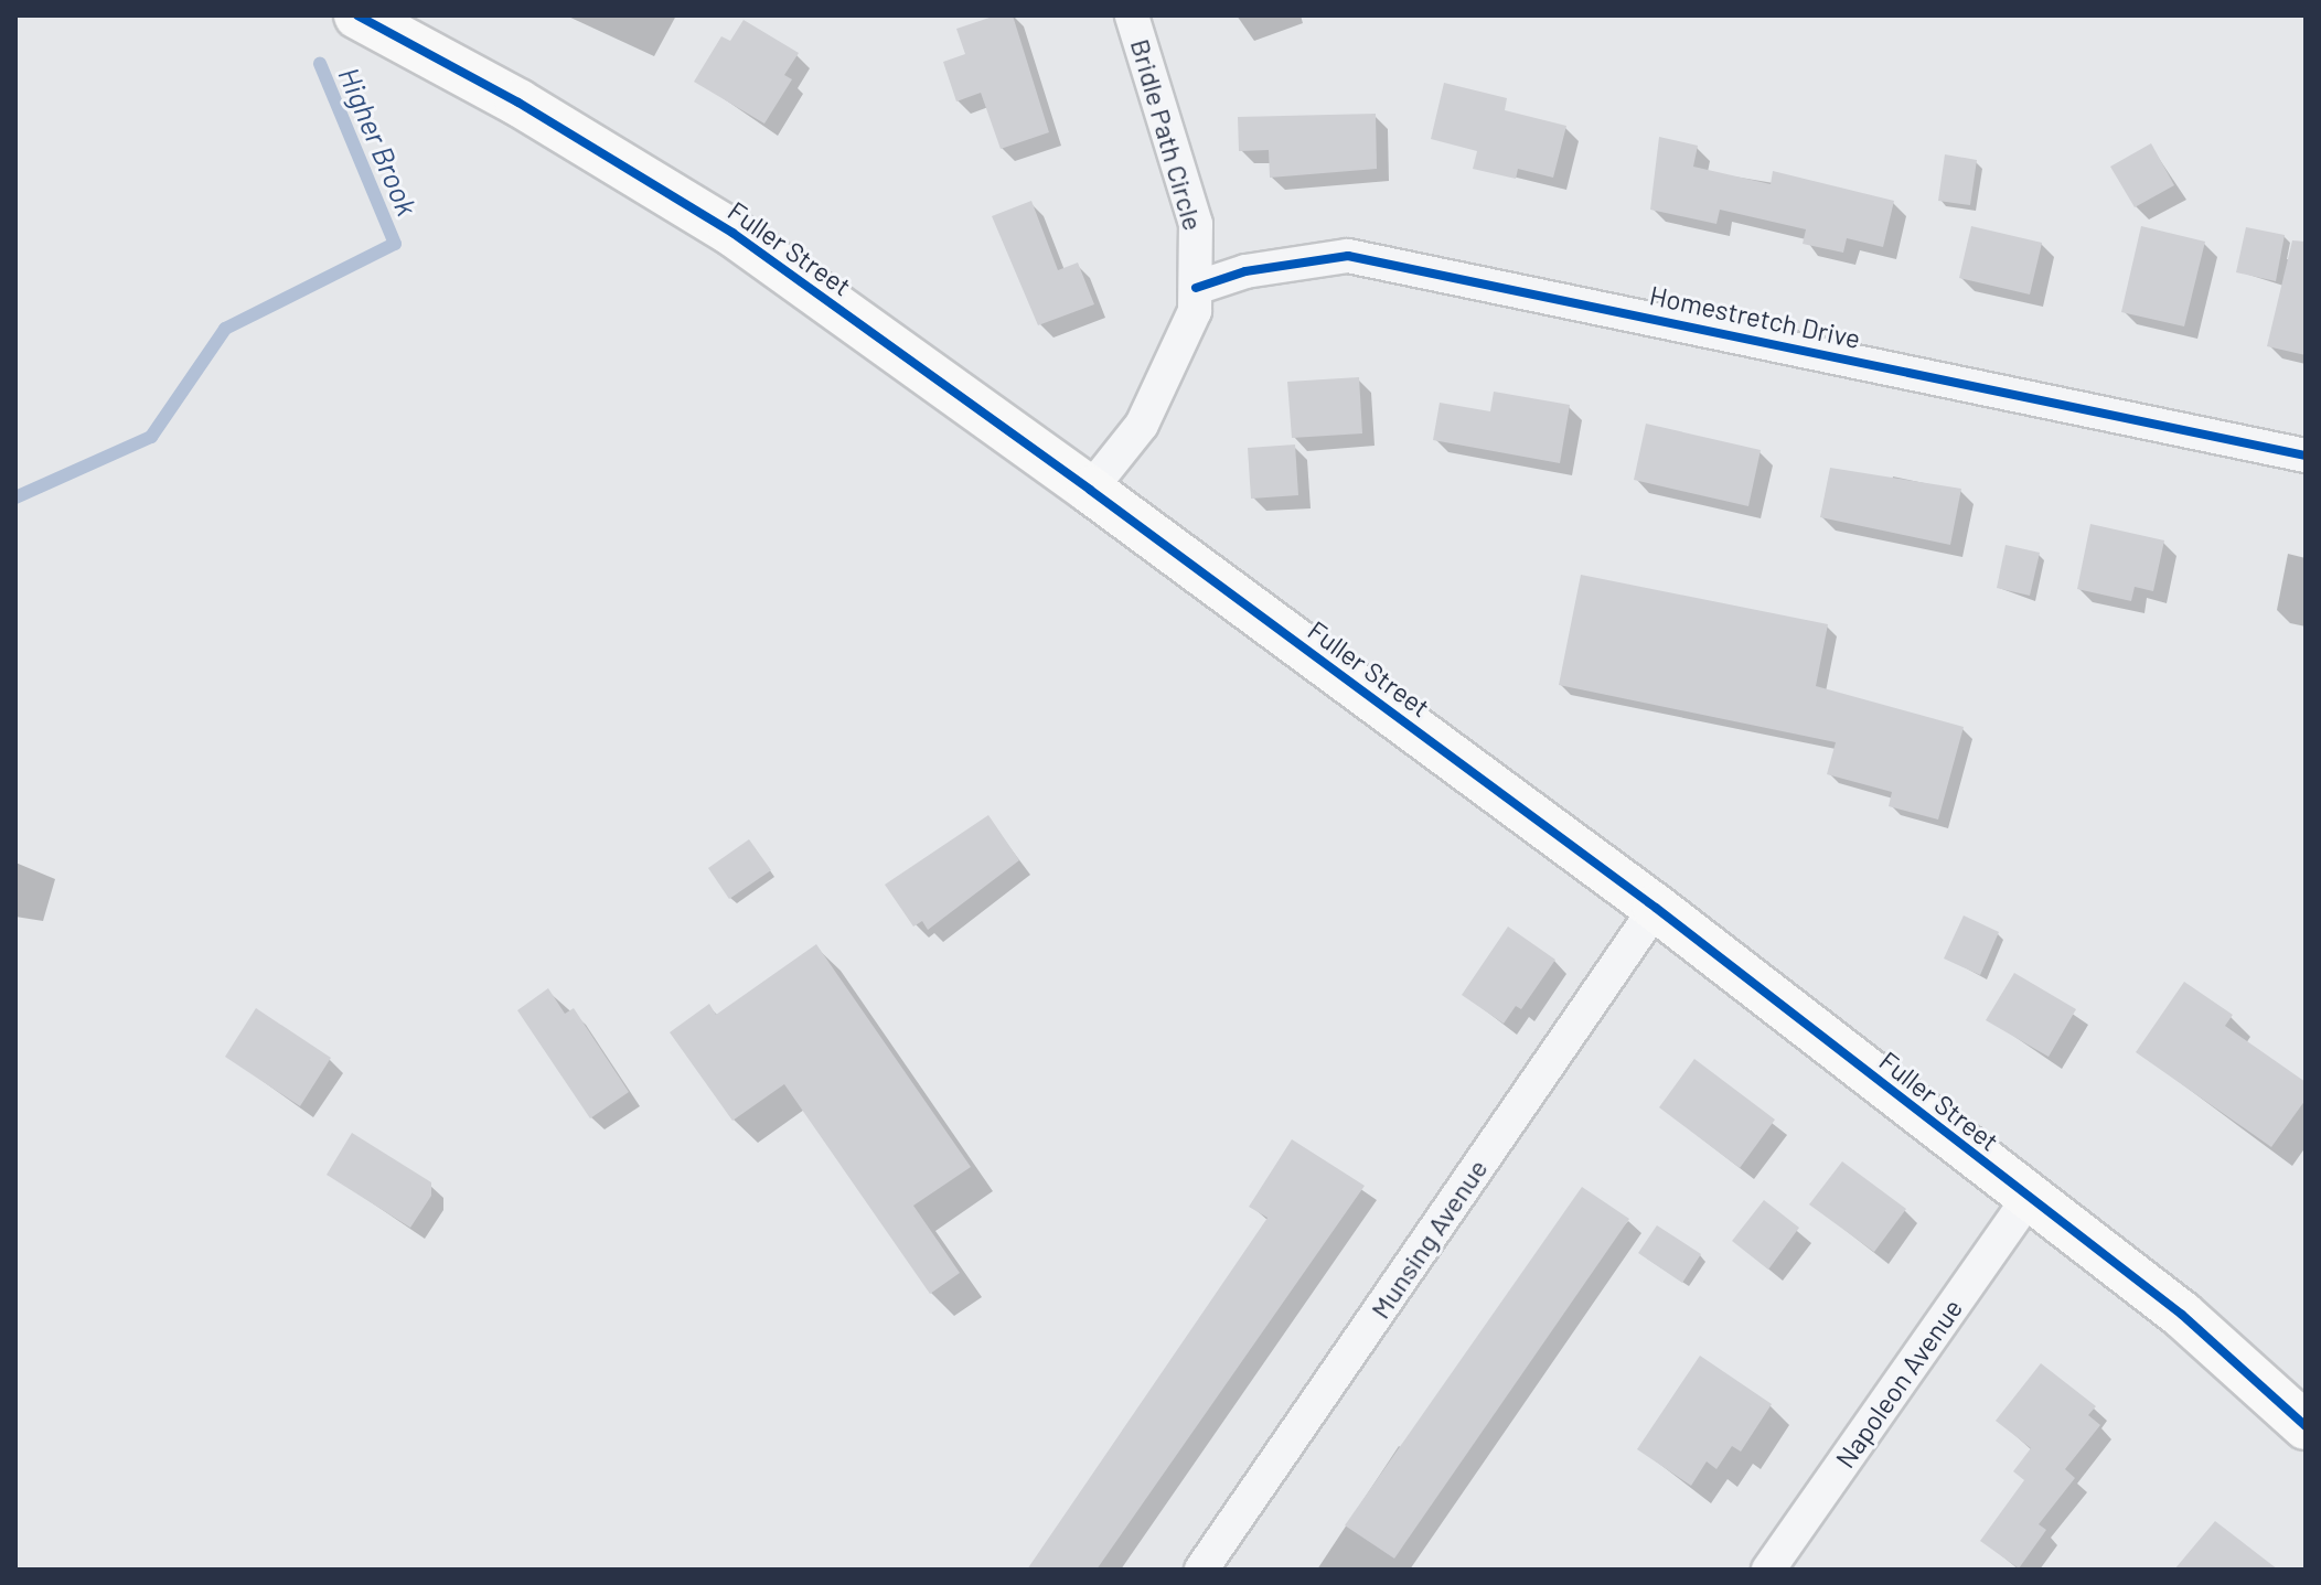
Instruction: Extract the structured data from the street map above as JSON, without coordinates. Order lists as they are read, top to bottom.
{
  "streets": {
    "street": [
      "Bridle Path Circle",
      "Fuller Street",
      "Homestretch Drive",
      "Munsing Avenue",
      "Napoleon Avenue"
    ]
  },
  "crossings": [
    ["Bridle Path Circle", "Fuller Street"],
    ["Bridle Path Circle", "Homestretch Drive"],
    ["Fuller Street", "Munsing Avenue"],
    ["Fuller Street", "Napoleon Avenue"]
  ],
  "water": ["Higher Brook"]
}
